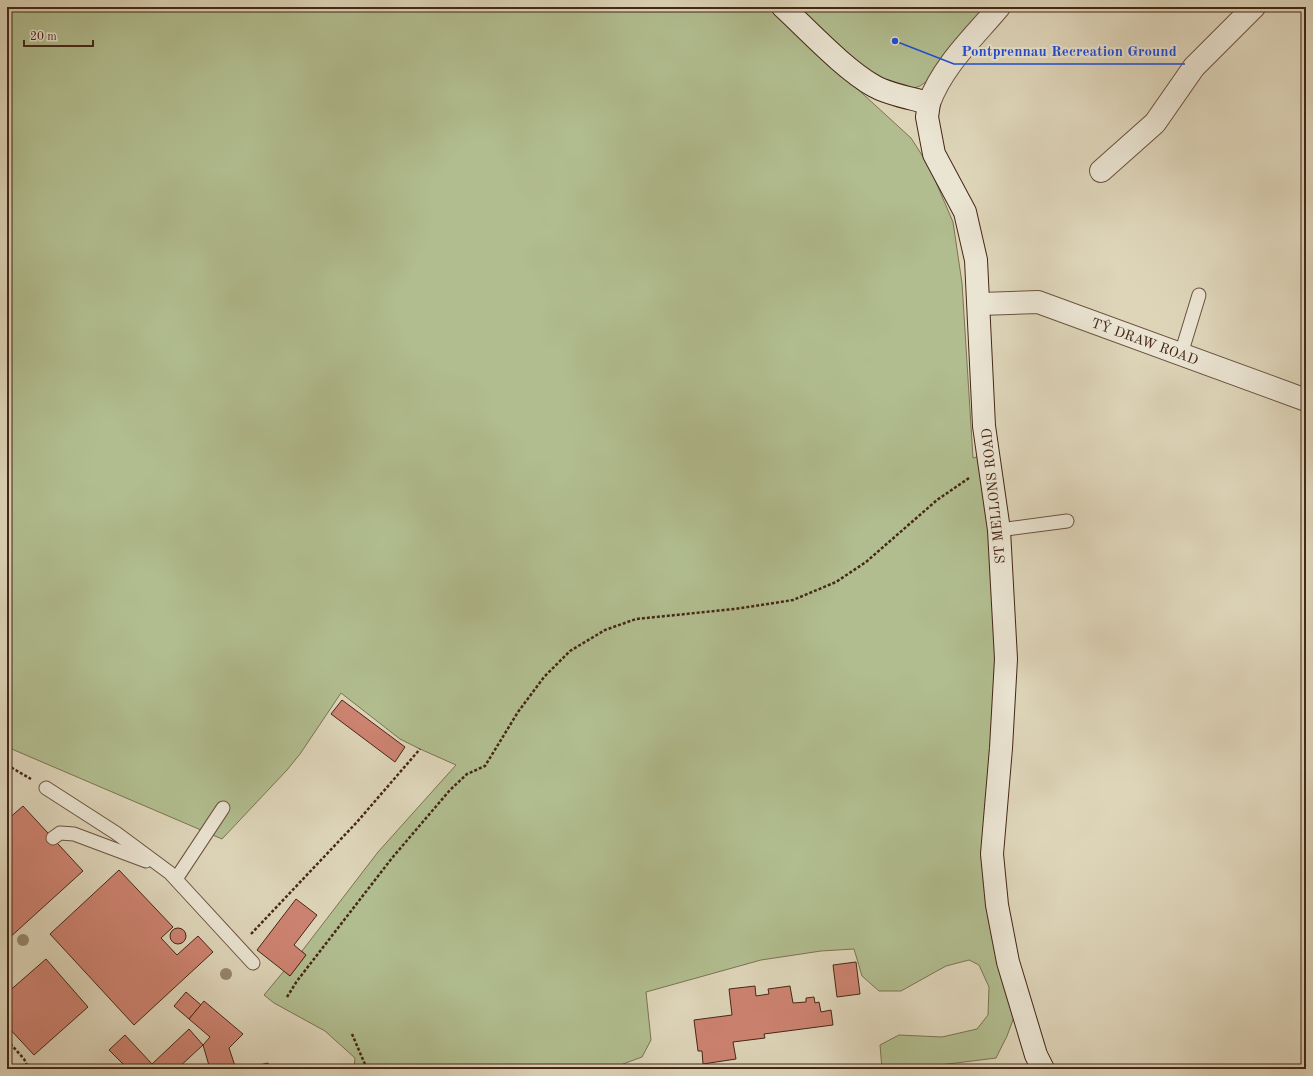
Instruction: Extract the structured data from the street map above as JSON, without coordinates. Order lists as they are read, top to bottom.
{
  "streets": {
    "main road": ["TŶ DRAW ROAD", "ST MELLONS ROAD"]
  },
  "crossings": [
    ["TŶ DRAW ROAD", "ST MELLONS ROAD"]
  ],
  "places": ["Pontprennau Recreation Ground"],
  "scale_bar": "20 m"
}
